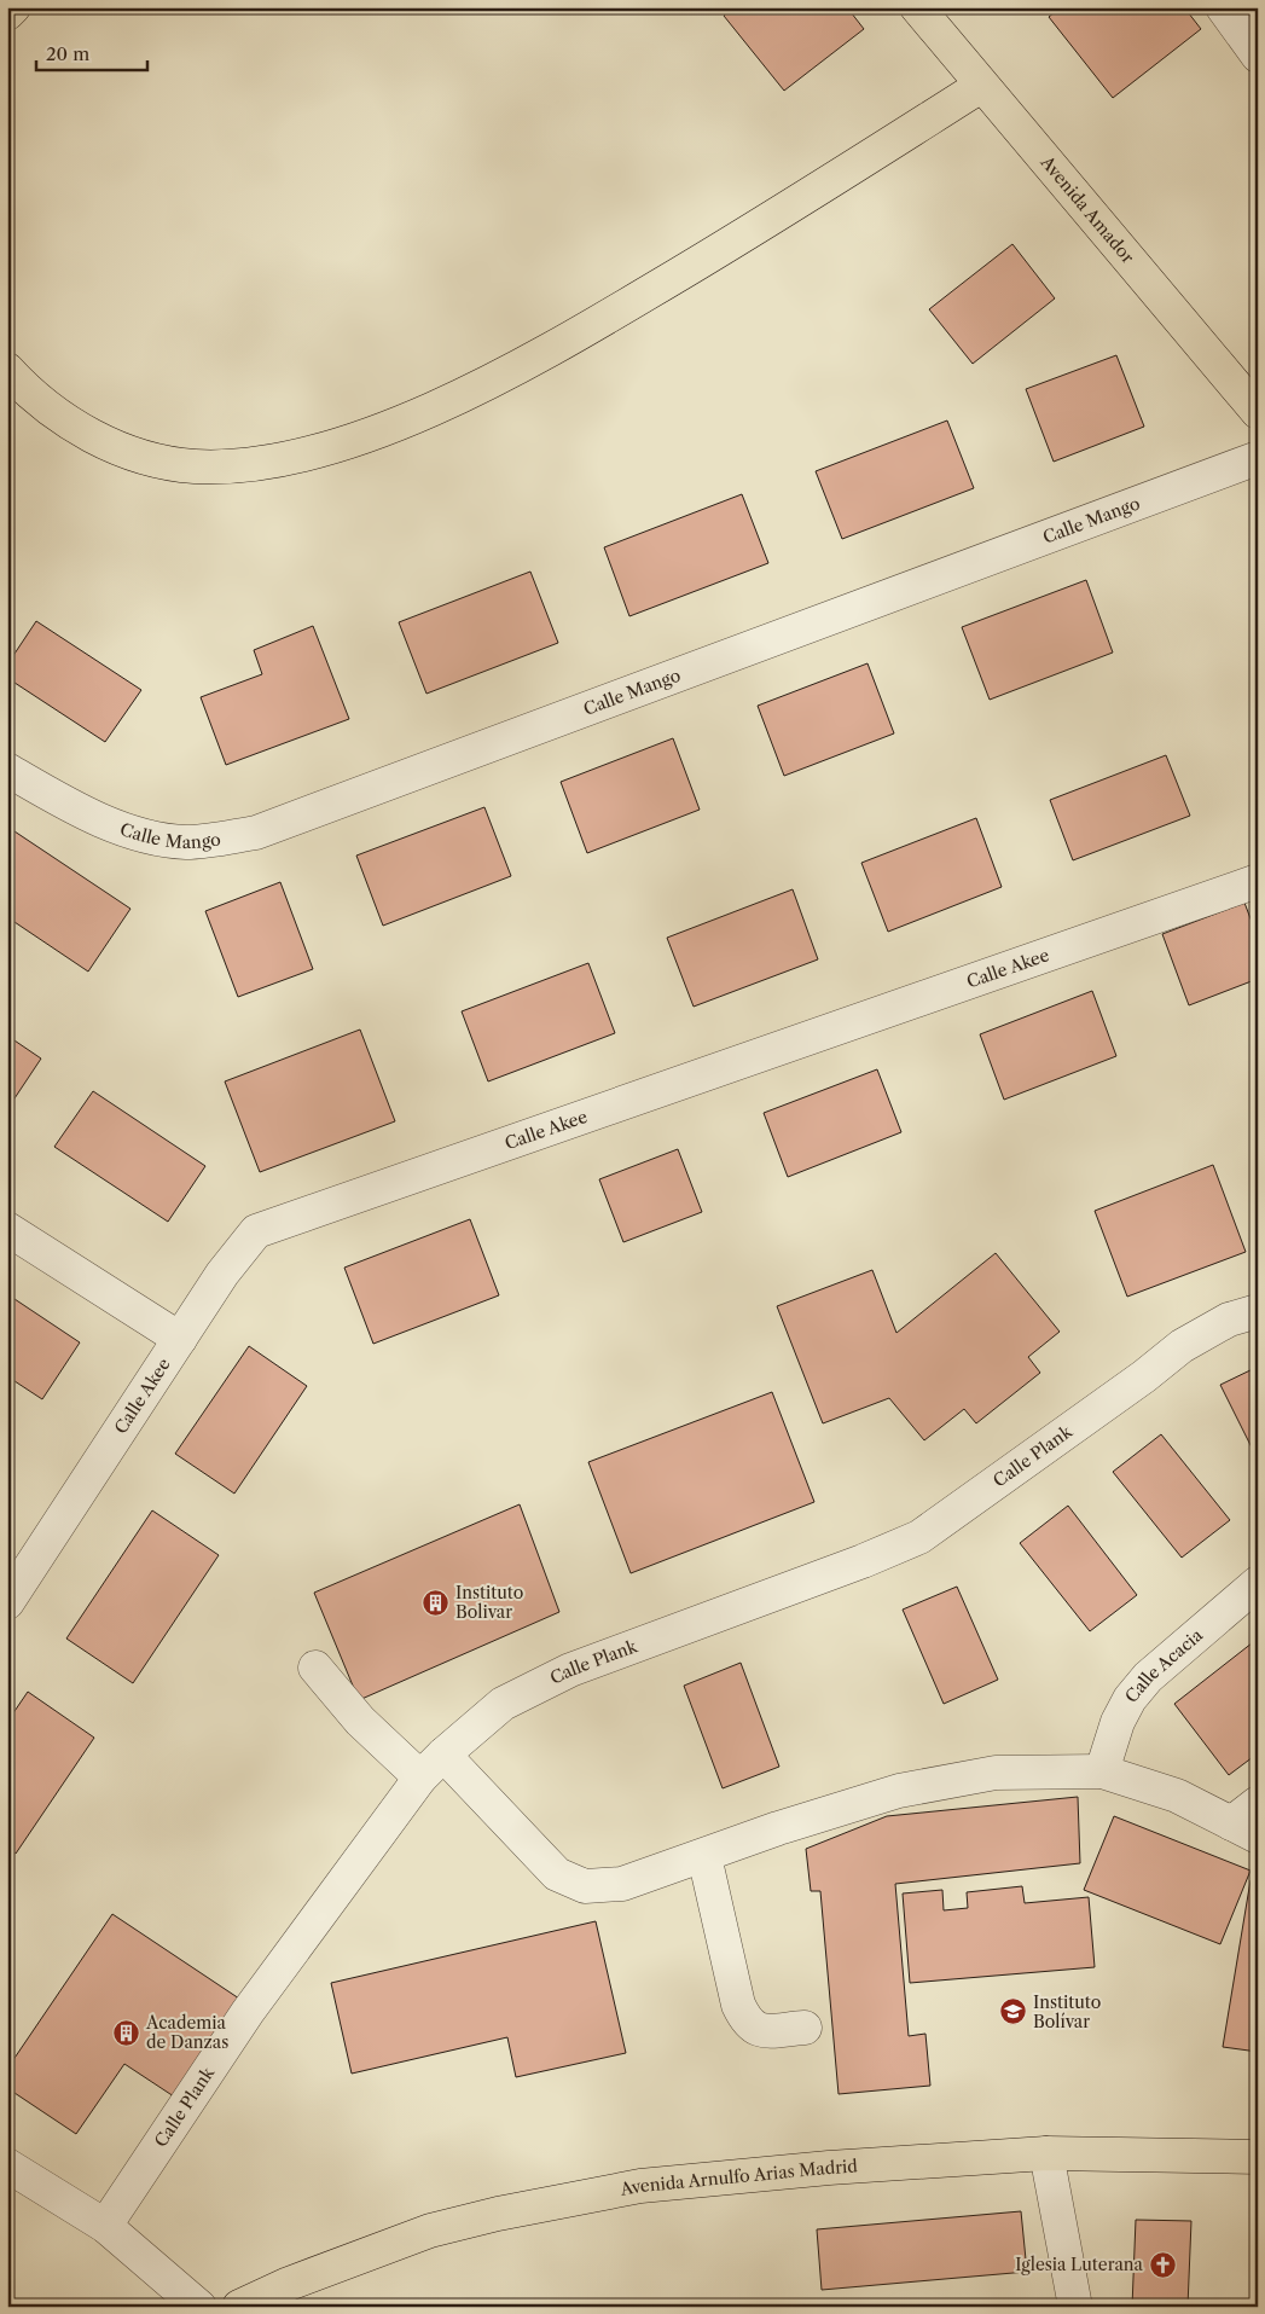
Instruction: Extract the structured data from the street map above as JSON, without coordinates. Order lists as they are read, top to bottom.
{
  "streets": {
    "main road": ["Avenida Amador", "Avenida Arnulfo Arias Madrid"],
    "street": [
      "Calle Mango",
      "Calle Akee",
      "Calle Plank",
      "Calle Acacia"
    ]
  },
  "places": {
    "building": ["Instituto Bolivar", "Academia de Danzas"],
    "school or university": ["Instituto Bolívar"],
    "church": ["Iglesia Luterana"]
  },
  "scale_bar": "20 m"
}
